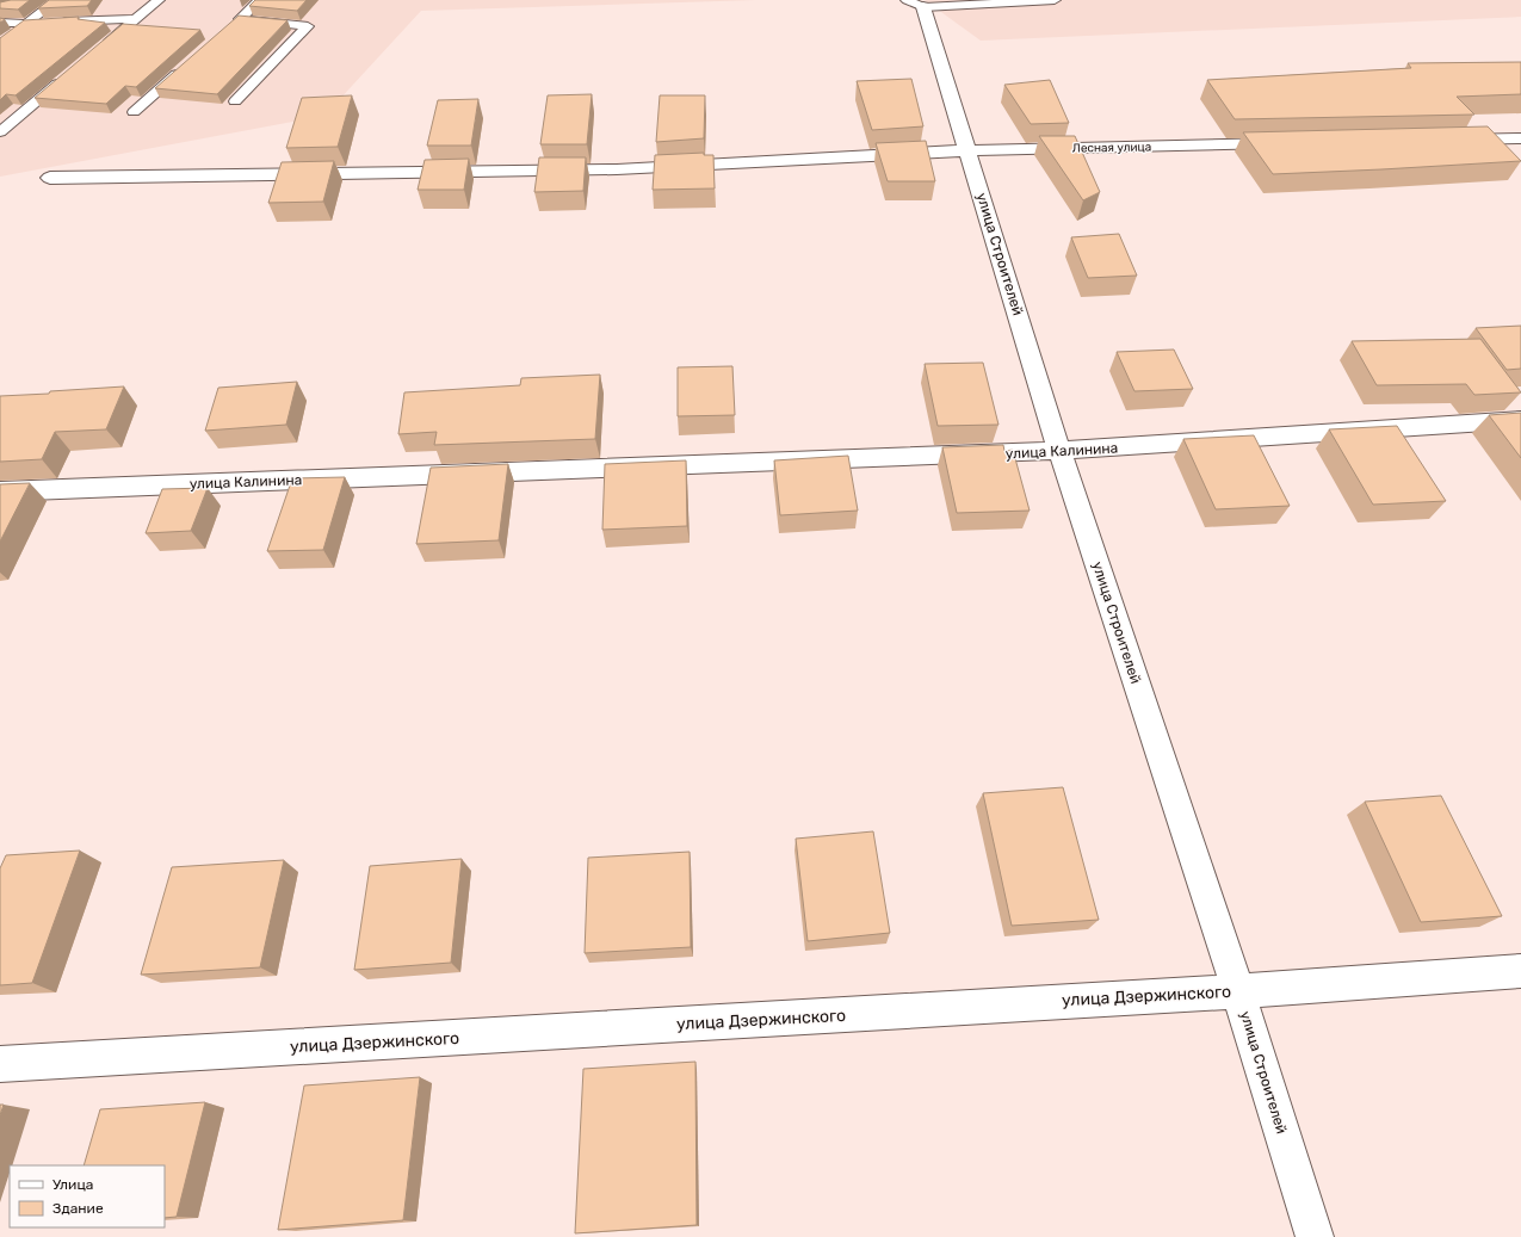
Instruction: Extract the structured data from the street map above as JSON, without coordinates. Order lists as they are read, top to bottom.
{
  "streets": {
    "street": [
      "Лесная улица",
      "улица Строителей",
      "улица Калинина",
      "улица Дзержинского"
    ]
  },
  "crossings": [
    ["Лесная улица", "улица Строителей"],
    ["улица Строителей", "улица Калинина"],
    ["улица Строителей", "улица Дзержинского"]
  ],
  "legend": ["Улица", "Здание"]
}
